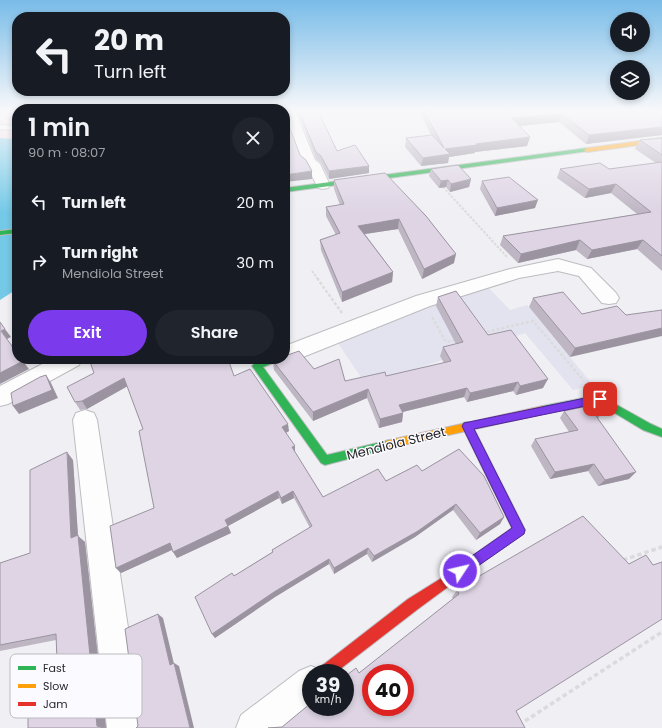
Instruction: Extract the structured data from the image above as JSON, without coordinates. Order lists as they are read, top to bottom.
{
  "streets": {
    "street": ["Mendiola Street"]
  },
  "legend": ["Fast", "Slow", "Jam"],
  "page": {
    "turn": ["20 m", "Turn left"],
    "heading": ["1 min", "90 m · 08:07"],
    "list": [
      {
        "name": "Turn left",
        "value": "20 m"
      },
      {
        "name": "Turn right",
        "note": "Mendiola Street",
        "value": "30 m"
      }
    ],
    "buttons": ["Exit", "Share"],
    "speed": "39 km/h",
    "limit": "40"
  }
}
